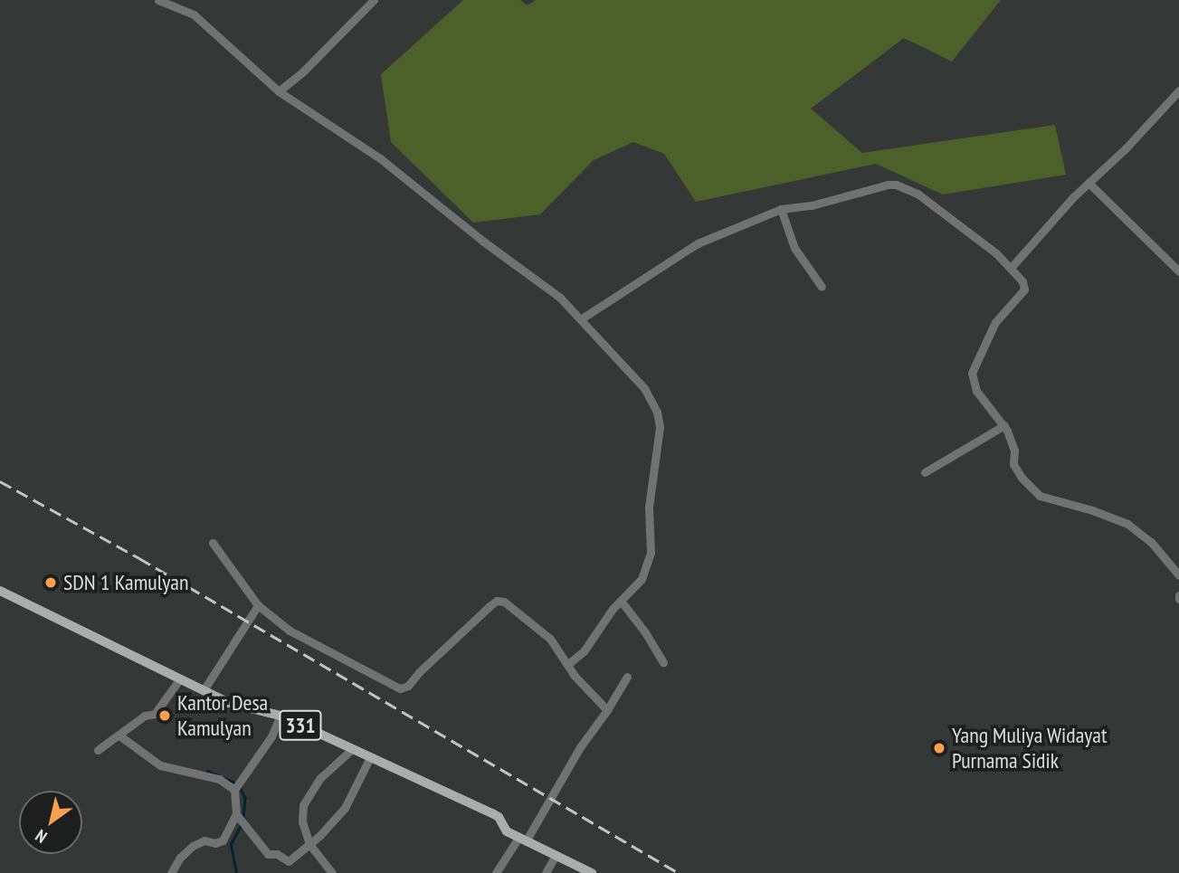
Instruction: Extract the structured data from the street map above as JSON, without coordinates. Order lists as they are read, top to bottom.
{
  "streets": {
    "main road": ["331"]
  },
  "places": ["SDN 1 Kamulyan", "Kantor Desa Kamulyan", "Yang Muliya Widayat Purnama Sidik"],
  "north": "bottom left"
}
